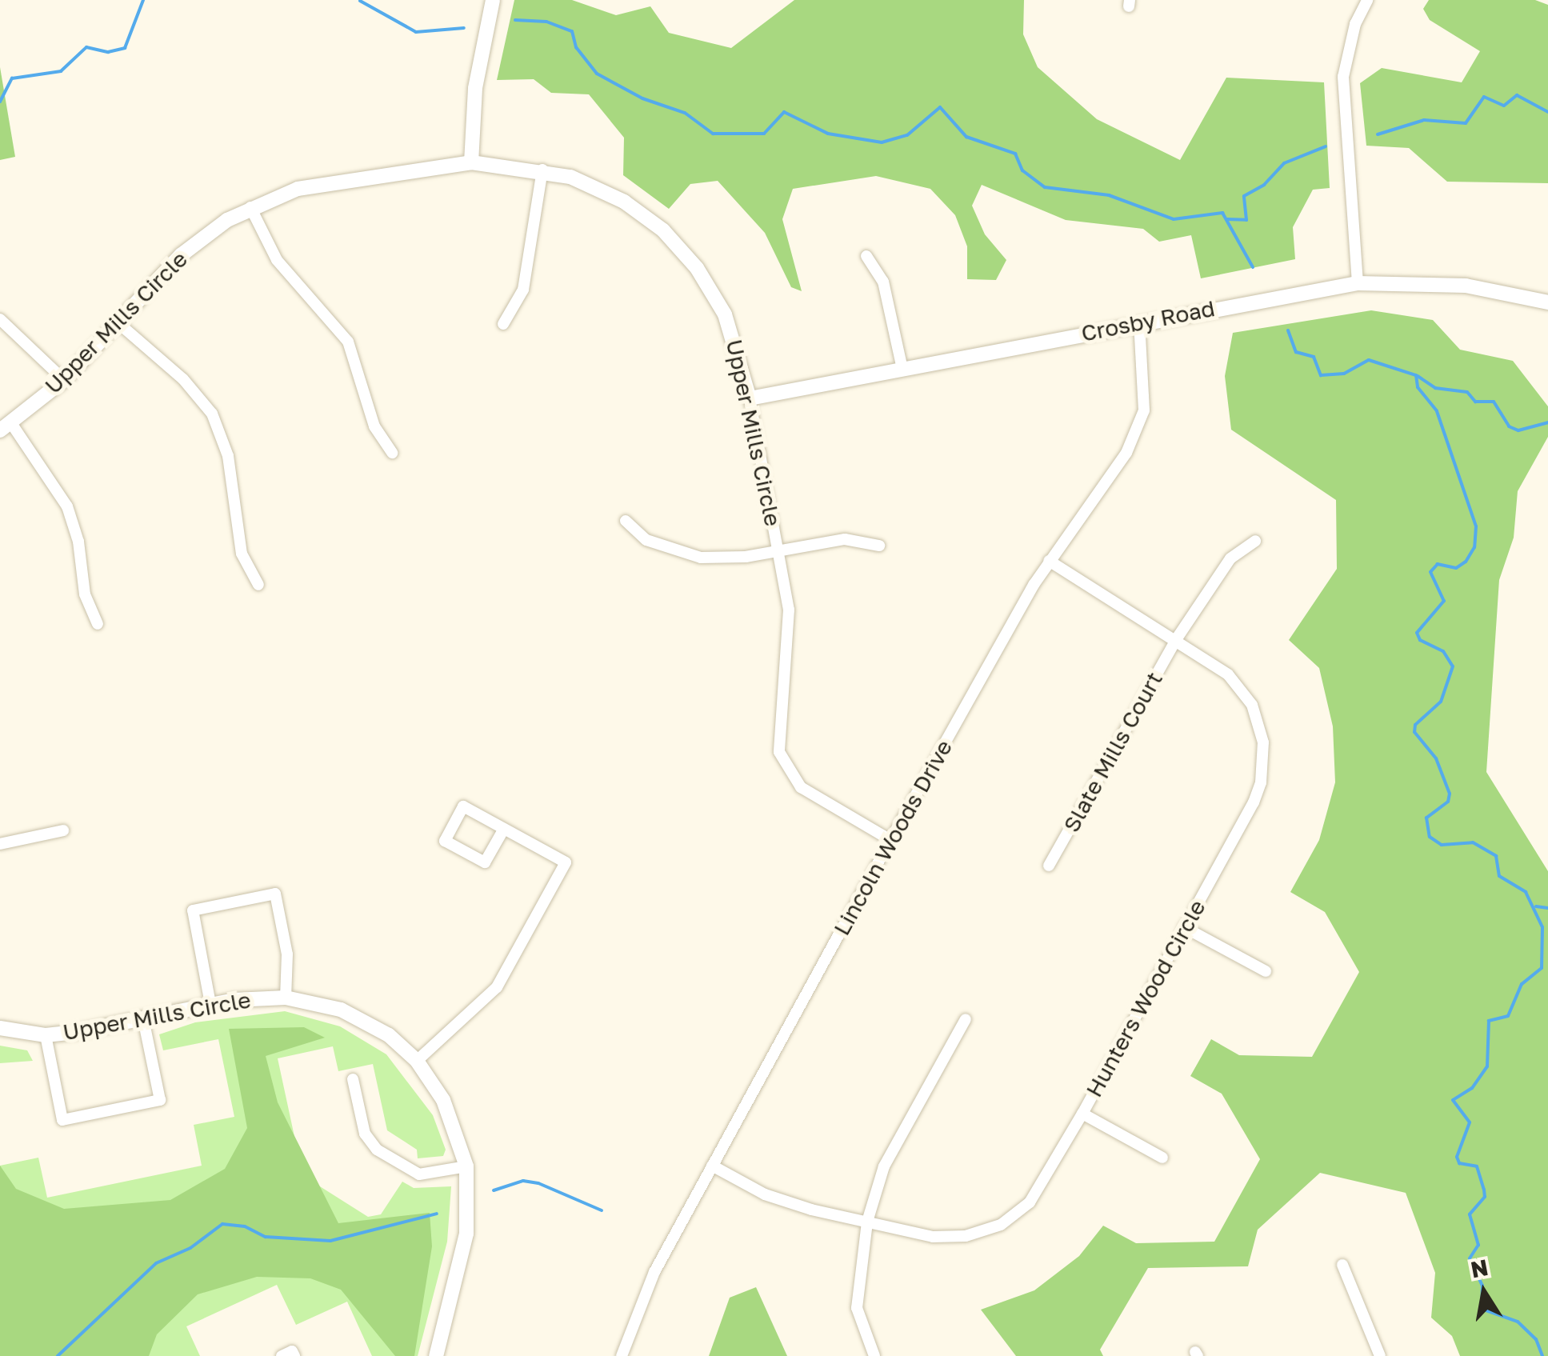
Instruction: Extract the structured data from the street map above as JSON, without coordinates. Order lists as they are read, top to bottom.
{
  "streets": {
    "street": [
      "Crosby Road",
      "Upper Mills Circle",
      "Slate Mills Court",
      "Lincoln Woods Drive",
      "Hunters Wood Circle"
    ]
  },
  "crossings": [
    ["Crosby Road", "Upper Mills Circle"],
    ["Crosby Road", "Lincoln Woods Drive"],
    ["Upper Mills Circle", "Lincoln Woods Drive"],
    ["Slate Mills Court", "Hunters Wood Circle"],
    ["Lincoln Woods Drive", "Hunters Wood Circle"]
  ],
  "north": "top"
}
